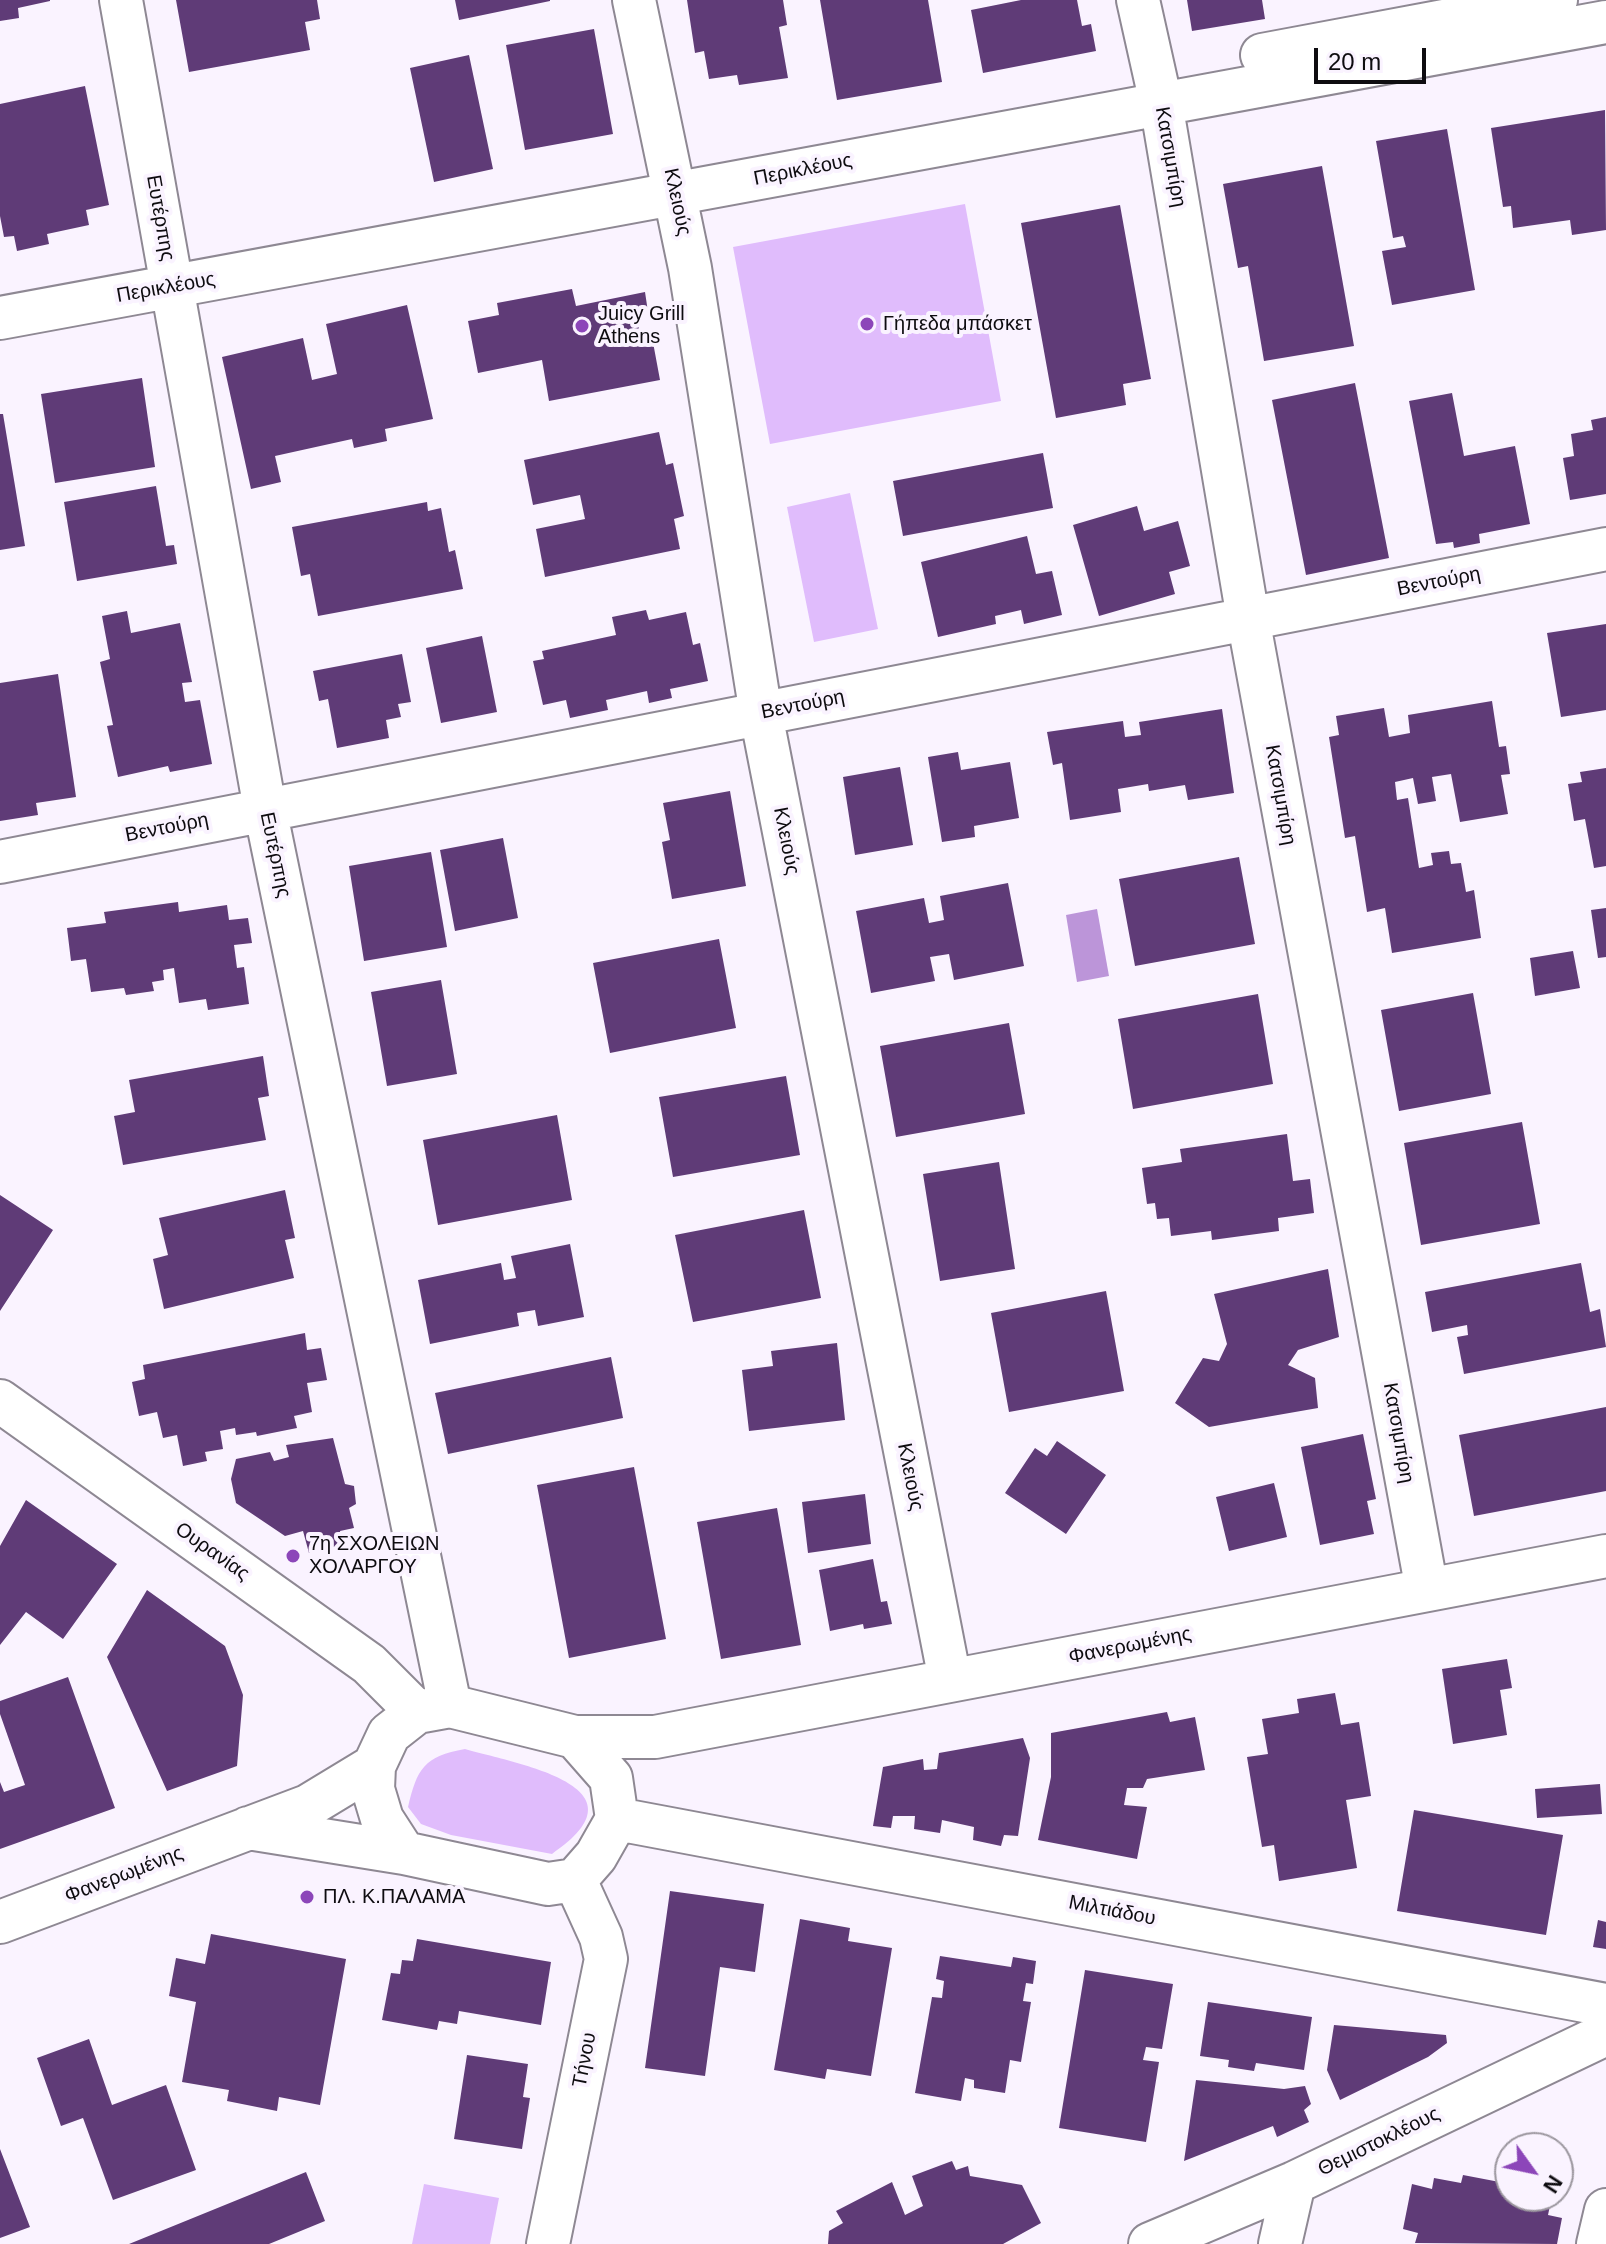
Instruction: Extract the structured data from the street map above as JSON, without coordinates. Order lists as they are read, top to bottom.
{
  "streets": {
    "street": [
      "Κατσιμπίρη",
      "Περικλέους",
      "Κλειούς",
      "Ευτέρπης",
      "Βεντούρη",
      "Ουρανίας",
      "Φανερωμένης",
      "Μιλτιάδου",
      "Τήνου",
      "Θεμιστοκλέους"
    ]
  },
  "crossings": [
    ["Κατσιμπίρη", "Περικλέους"],
    ["Κατσιμπίρη", "Βεντούρη"],
    ["Κατσιμπίρη", "Φανερωμένης"],
    ["Περικλέους", "Κλειούς"],
    ["Περικλέους", "Ευτέρπης"],
    ["Κλειούς", "Βεντούρη"],
    ["Κλειούς", "Φανερωμένης"],
    ["Ευτέρπης", "Βεντούρη"],
    ["Ευτέρπης", "Ουρανίας"],
    ["Ευτέρπης", "Φανερωμένης"],
    ["Ευτέρπης", "Μιλτιάδου"],
    ["Ευτέρπης", "Τήνου"],
    ["Ουρανίας", "Φανερωμένης"],
    ["Ουρανίας", "Μιλτιάδου"],
    ["Ουρανίας", "Τήνου"],
    ["Φανερωμένης", "Μιλτιάδου"],
    ["Φανερωμένης", "Τήνου"],
    ["Μιλτιάδου", "Τήνου"]
  ],
  "places": [
    "Γήπεδα μπάσκετ",
    "Juicy Grill Athens",
    "7η ΣΧΟΛΕΙΩΝ ΧΟΛΑΡΓΟΥ",
    "ΠΛ. Κ.ΠΑΛΑΜΑ"
  ],
  "scale_bar": "20 m",
  "north": "bottom right"
}
